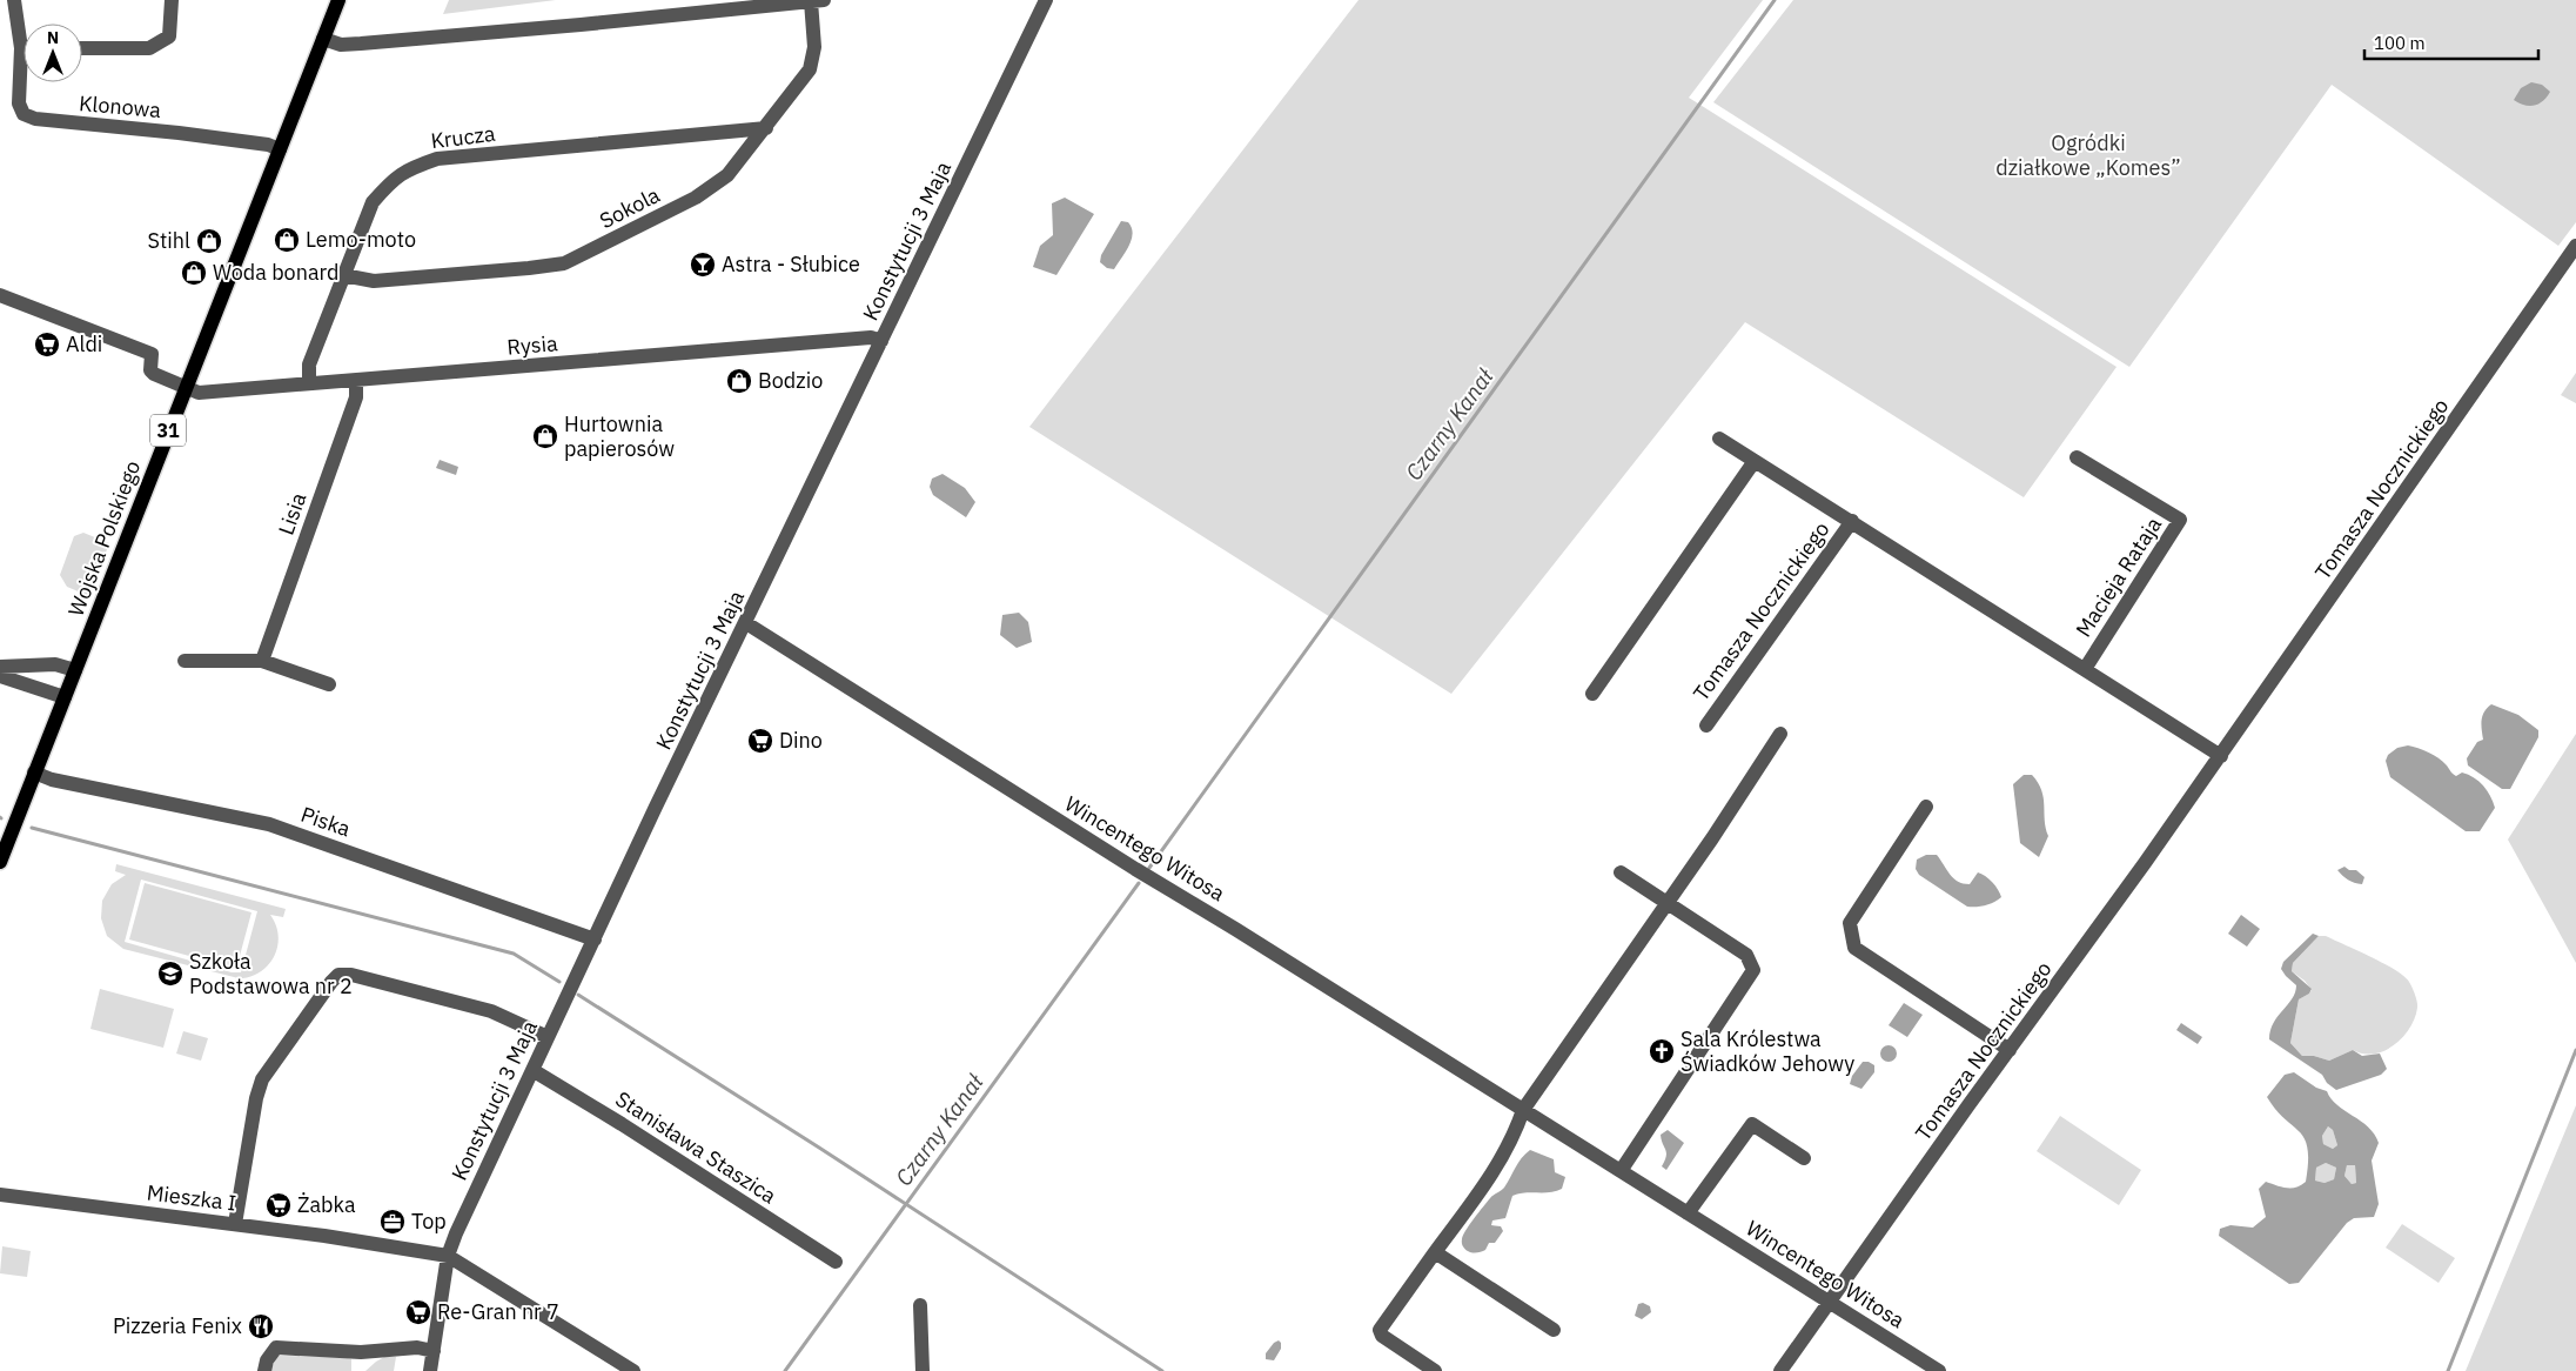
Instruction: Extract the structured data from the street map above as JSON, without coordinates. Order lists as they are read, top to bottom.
{
  "streets": {
    "main road": ["31", "Wojska Polskiego"],
    "street": [
      "Klonowa",
      "Krucza",
      "Sokola",
      "Konstytucji 3 Maja",
      "Rysia",
      "Tomasza Nocznickiego",
      "Lisia",
      "Macieja Rataja",
      "Piska",
      "Wincentego Witosa",
      "Stanisława Staszica",
      "Mieszka I"
    ]
  },
  "crossings": [
    ["Klonowa", "Wojska Polskiego"],
    ["Krucza", "Sokola"],
    ["Krucza", "Rysia"],
    ["Konstytucji 3 Maja", "Rysia"],
    ["Konstytucji 3 Maja", "Piska"],
    ["Konstytucji 3 Maja", "Wincentego Witosa"],
    ["Konstytucji 3 Maja", "Stanisława Staszica"],
    ["Konstytucji 3 Maja", "Mieszka I"],
    ["Rysia", "Lisia"],
    ["Rysia", "Wojska Polskiego"],
    ["Tomasza Nocznickiego", "Macieja Rataja"],
    ["Tomasza Nocznickiego", "Wincentego Witosa"],
    ["Wojska Polskiego", "Piska"]
  ],
  "water": ["Czarny Kanał"],
  "parks": ["Ogródki działkowe „Komes”"],
  "places": {
    "shop": [
      "Lemo-moto",
      "Stihl",
      "Woda bonard",
      "Bodzio",
      "Hurtownia papierosów"
    ],
    "bar": ["Astra - Słubice"],
    "supermarket": [
      "Aldi",
      "Dino",
      "Żabka",
      "Re-Gran nr 7"
    ],
    "school or university": ["Szkoła Podstawowa nr 2"],
    "church": ["Sala Królestwa Świadków Jehowy"],
    "office": ["Top"],
    "restaurant": ["Pizzeria Fenix"]
  },
  "scale_bar": "100 m",
  "north": "top"
}
